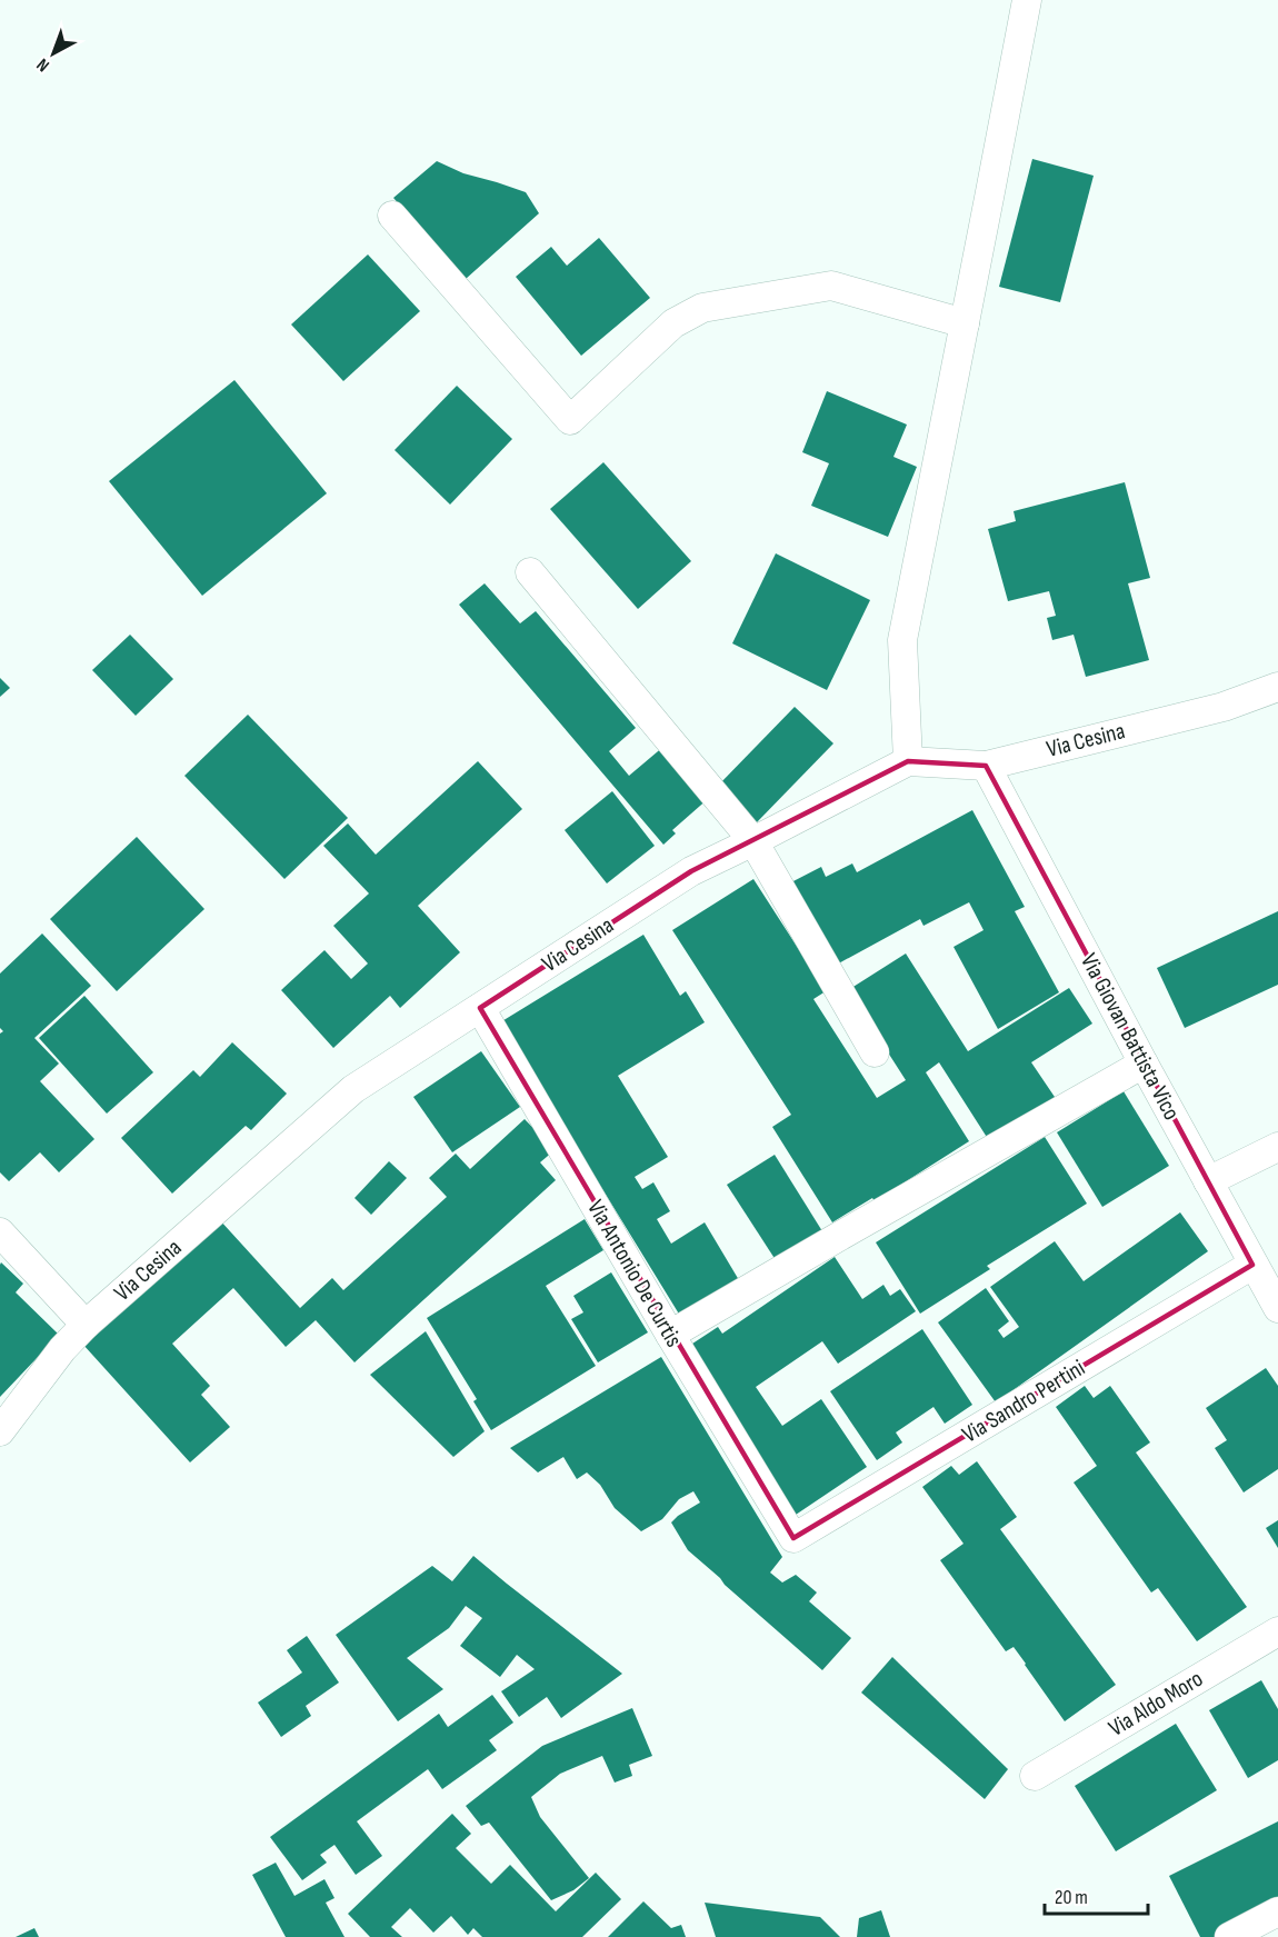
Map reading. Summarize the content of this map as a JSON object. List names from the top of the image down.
{
  "streets": {
    "street": [
      "Via Cesina",
      "Via Giovan Battista Vico",
      "Via Antonio De Curtis",
      "Via Sandro Pertini",
      "Via Aldo Moro"
    ]
  },
  "crossings": [
    ["Via Cesina", "Via Giovan Battista Vico"],
    ["Via Cesina", "Via Antonio De Curtis"],
    ["Via Giovan Battista Vico", "Via Sandro Pertini"],
    ["Via Antonio De Curtis", "Via Sandro Pertini"]
  ],
  "scale_bar": "20 m",
  "north": "bottom left"
}
